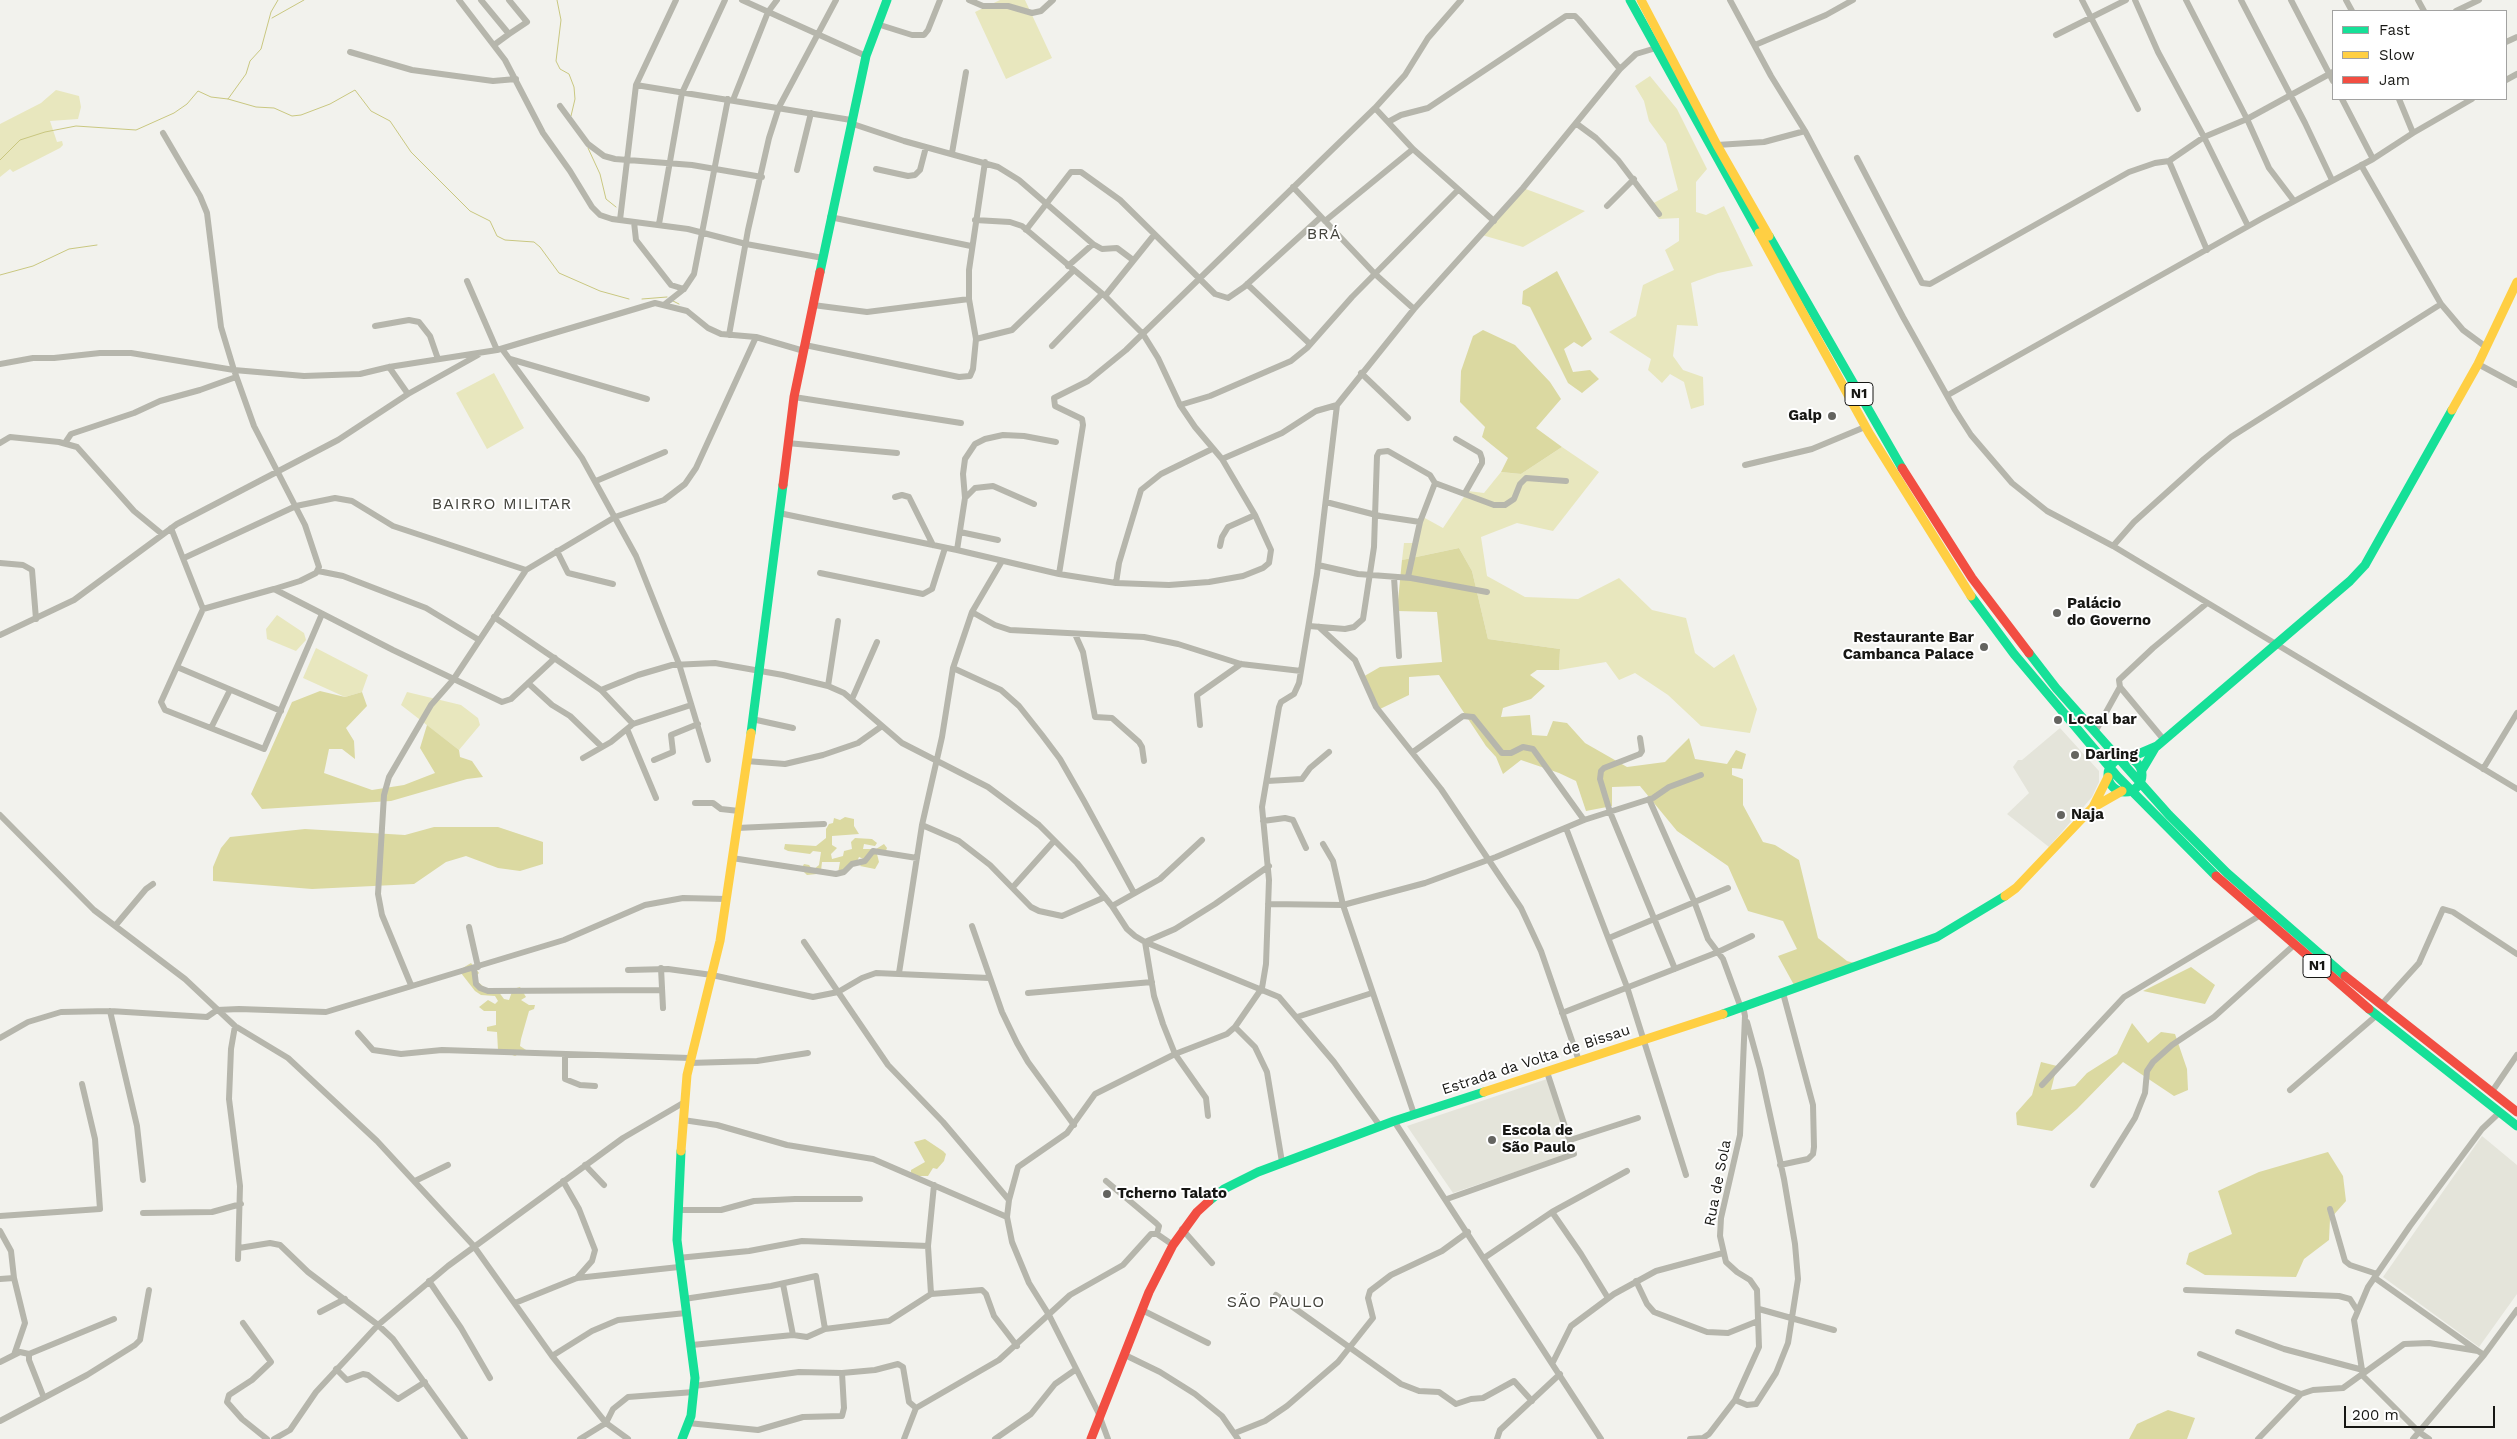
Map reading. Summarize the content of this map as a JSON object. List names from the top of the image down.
{
  "streets": {
    "main road": ["N1", "Estrada da Volta de Bissau"],
    "street": ["Rua de Sola"]
  },
  "crossings": [
    ["Estrada da Volta de Bissau", "Rua de Sola"]
  ],
  "districts": ["BRÁ", "BAIRRO MILITAR", "SÃO PAULO"],
  "places": [
    "Galp",
    "Palácio do Governo",
    "Restaurante Bar Cambanca Palace",
    "Local bar",
    "Darling",
    "Naja",
    "Escola de São Paulo",
    "Tcherno Talato"
  ],
  "legend": ["Fast", "Slow", "Jam"],
  "scale_bar": "200 m"
}
